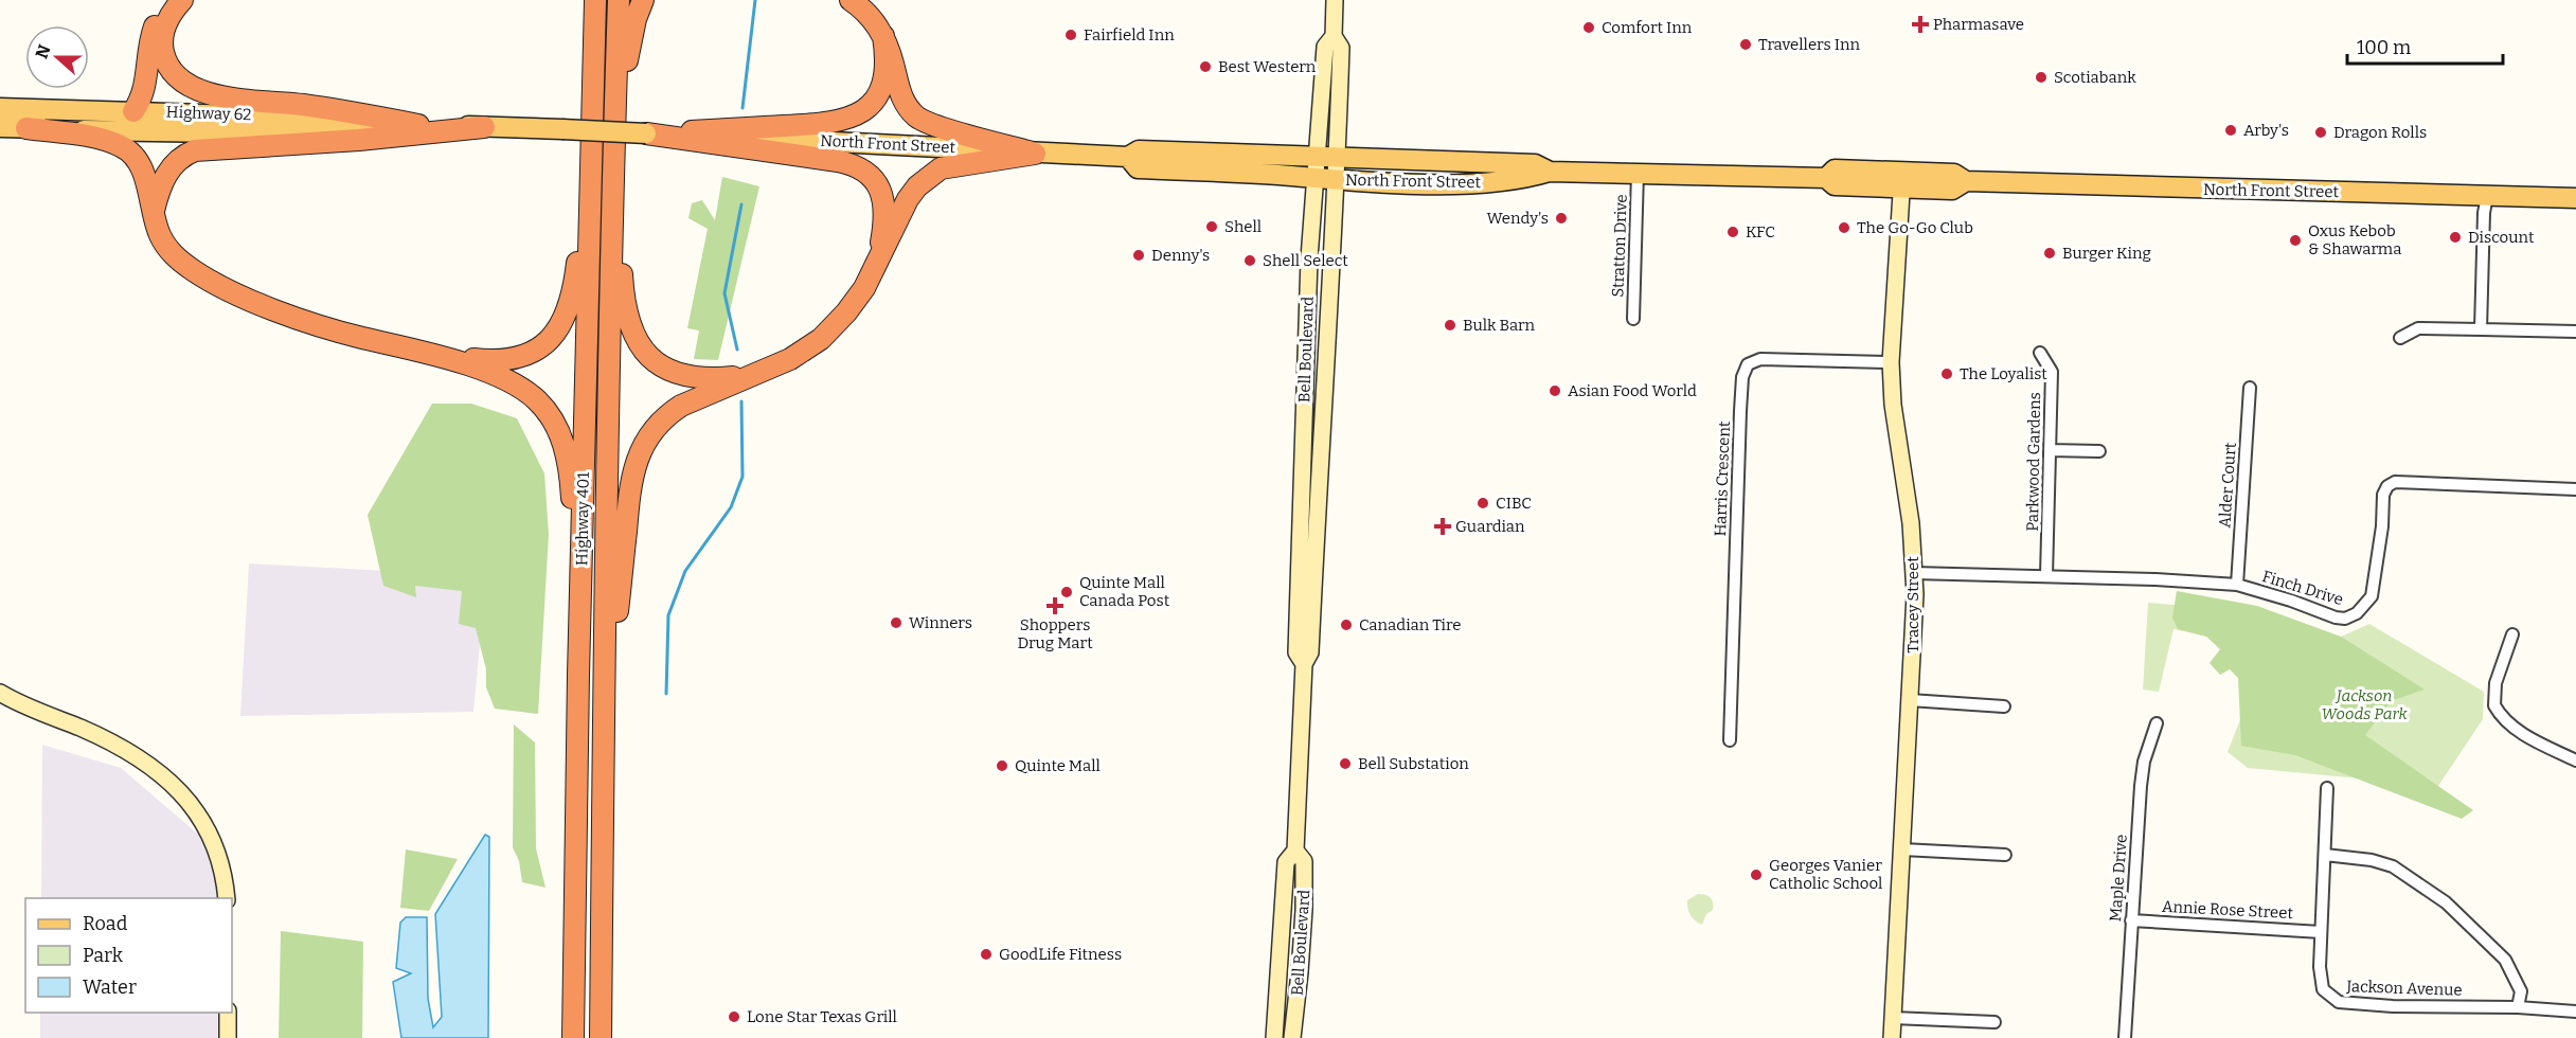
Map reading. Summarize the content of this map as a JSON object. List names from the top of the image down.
{
  "streets": {
    "highway": ["Highway 401"],
    "main road": [
      "Highway 62",
      "North Front Street",
      "Bell Boulevard",
      "Tracey Street"
    ],
    "street": [
      "Stratton Drive",
      "Parkwood Gardens",
      "Harris Crescent",
      "Alder Court",
      "Finch Drive",
      "Maple Drive",
      "Annie Rose Street",
      "Jackson Avenue"
    ]
  },
  "crossings": [
    ["Highway 62", "North Front Street"],
    ["North Front Street", "Stratton Drive"],
    ["North Front Street", "Bell Boulevard"],
    ["North Front Street", "Tracey Street"],
    ["Parkwood Gardens", "Finch Drive"],
    ["Harris Crescent", "Tracey Street"],
    ["Alder Court", "Finch Drive"],
    ["Finch Drive", "Tracey Street"],
    ["Maple Drive", "Annie Rose Street"],
    ["Annie Rose Street", "Jackson Avenue"]
  ],
  "parks": ["Jackson Woods Park"],
  "places": {
    "health": ["Pharmasave", "Guardian", "Shoppers Drug Mart"],
    "other": [
      "Comfort Inn",
      "Fairfield Inn",
      "Travellers Inn",
      "Best Western",
      "Scotiabank",
      "Arby's",
      "Dragon Rolls",
      "Wendy's",
      "Shell",
      "The Go-Go Club",
      "KFC",
      "Discount",
      "Oxus Kebob & Shawarma",
      "Burger King",
      "Denny's",
      "Shell Select",
      "Bulk Barn",
      "The Loyalist",
      "Asian Food World",
      "CIBC",
      "Quinte Mall Canada Post",
      "Winners",
      "Canadian Tire",
      "Bell Substation",
      "Quinte Mall",
      "Georges Vanier Catholic School",
      "GoodLife Fitness",
      "Lone Star Texas Grill"
    ]
  },
  "legend": ["Road", "Park", "Water"],
  "scale_bar": "100 m",
  "north": "left"
}
